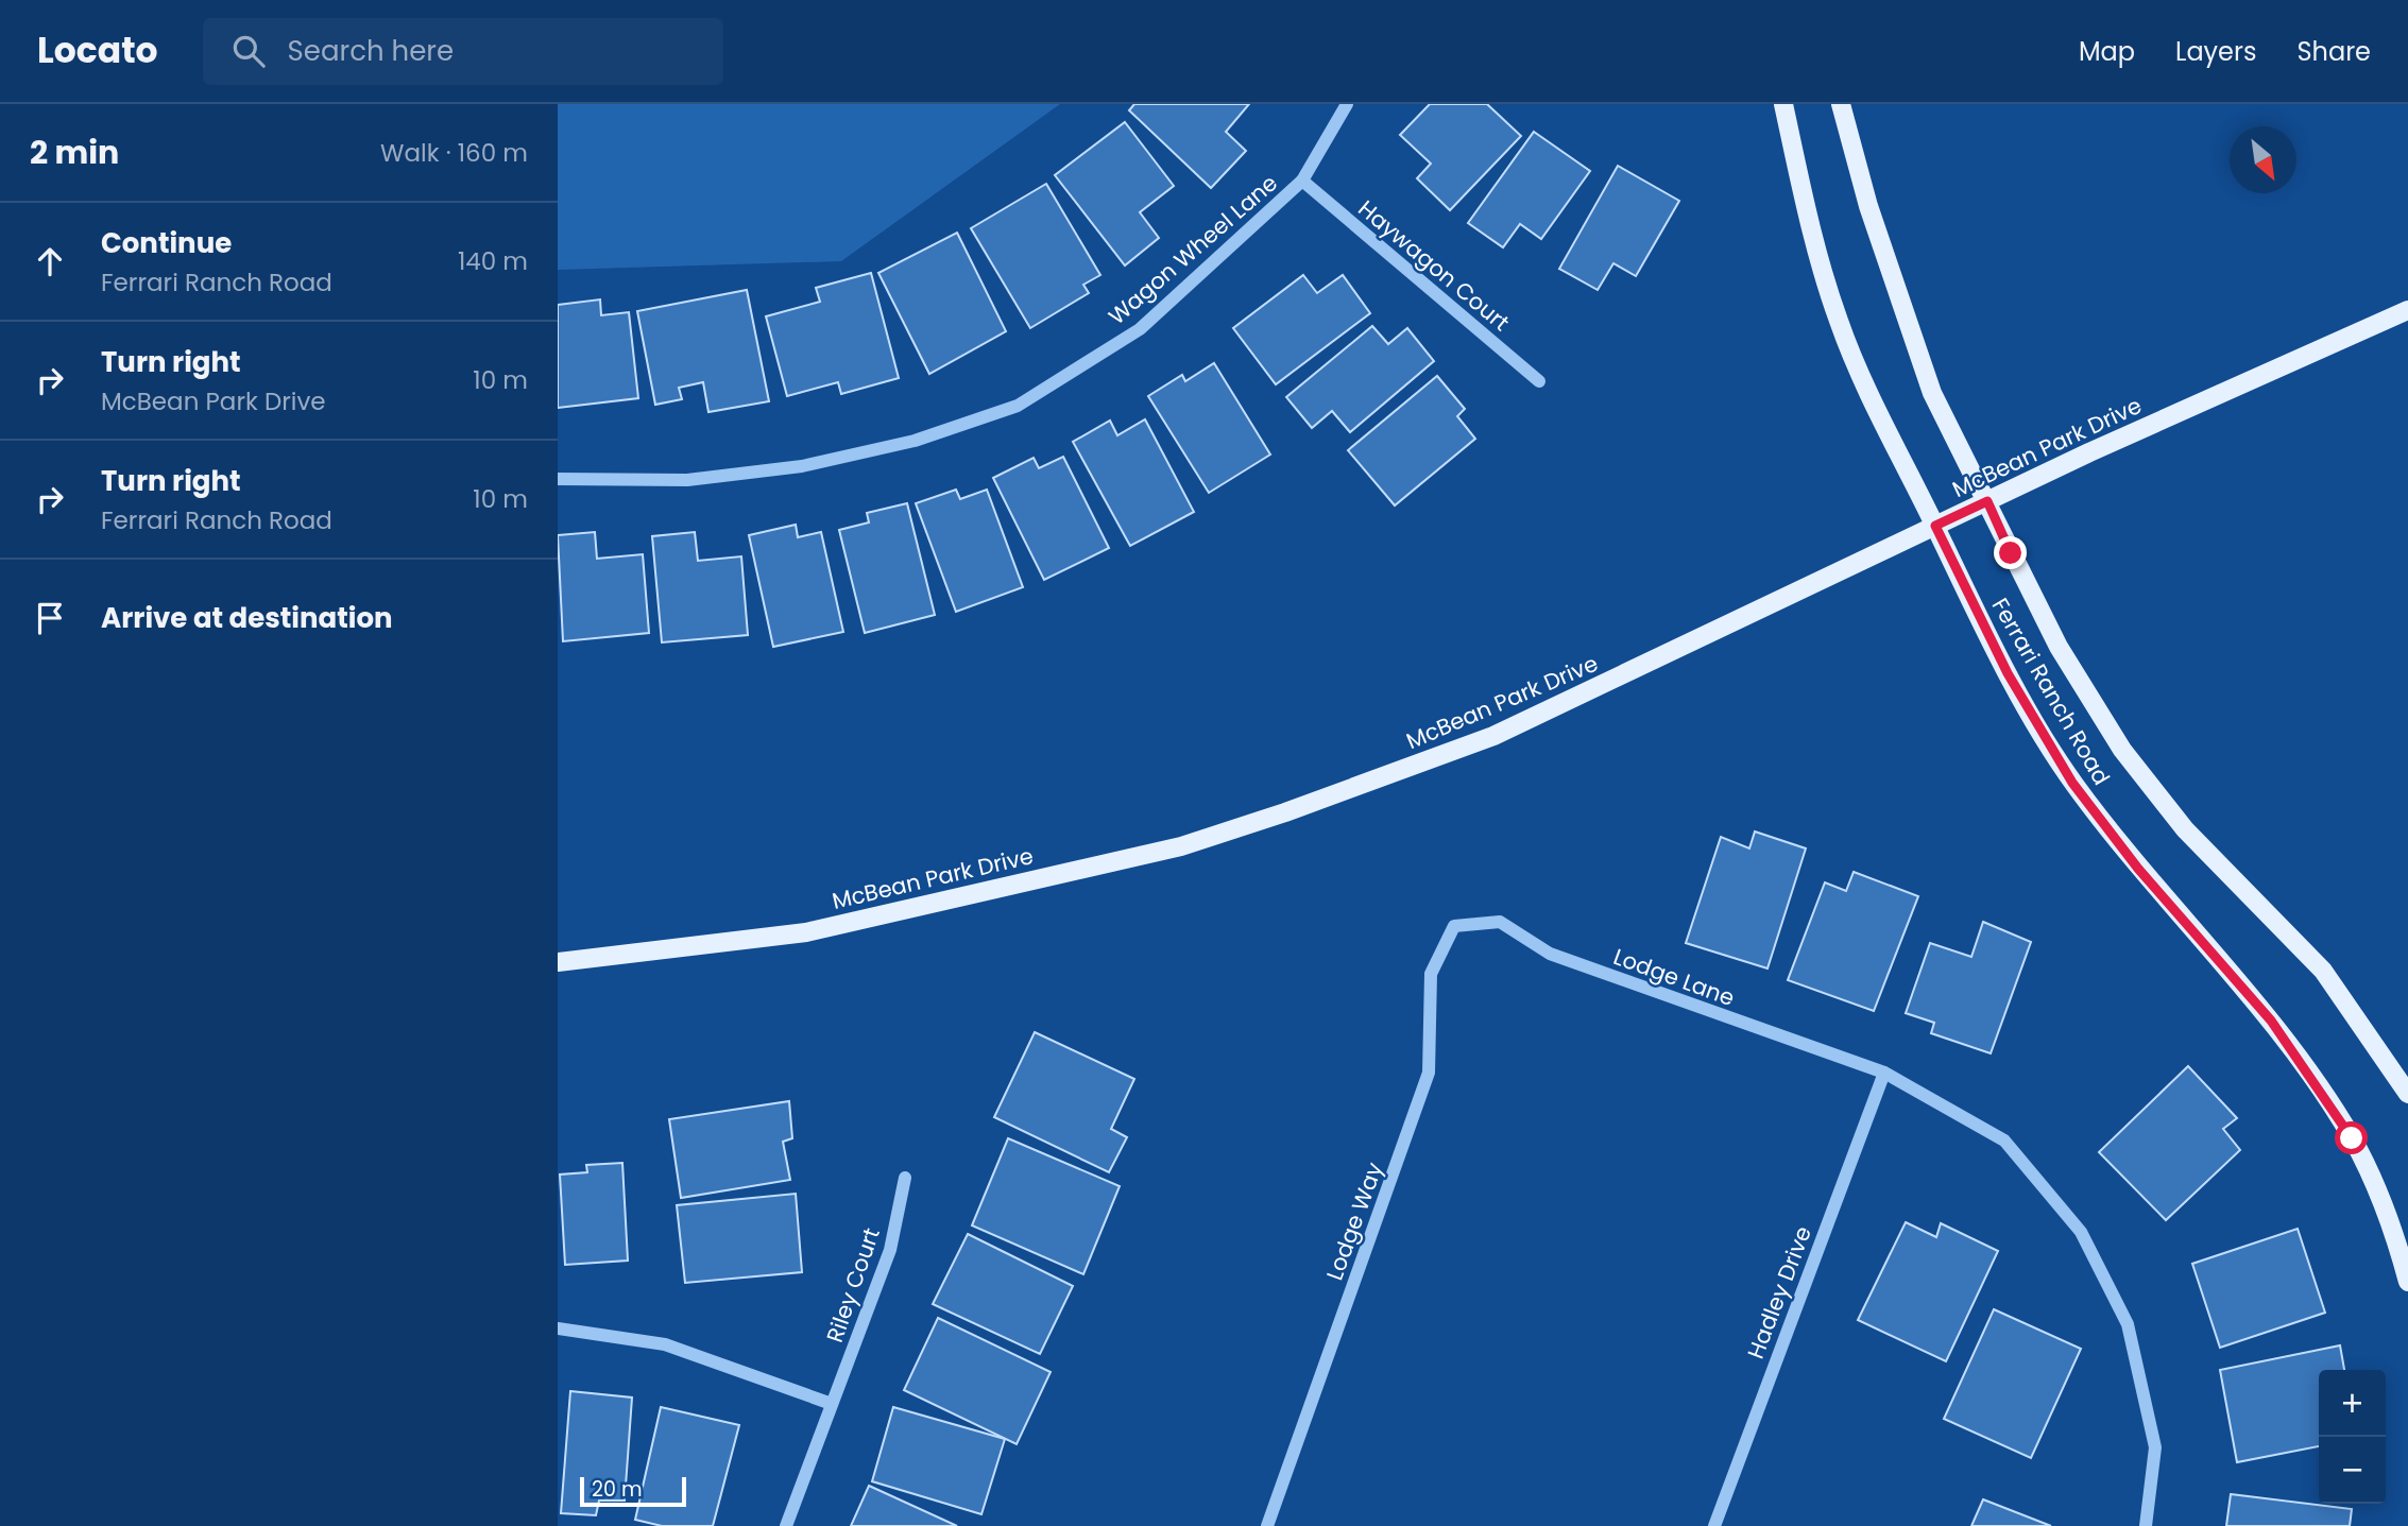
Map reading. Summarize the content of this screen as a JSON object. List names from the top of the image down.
{
  "streets": {
    "main road": ["McBean Park Drive", "Ferrari Ranch Road"],
    "street": [
      "Wagon Wheel Lane",
      "Haywagon Court",
      "Lodge Lane",
      "Lodge Way",
      "Riley Court",
      "Hadley Drive"
    ]
  },
  "crossings": [
    ["Wagon Wheel Lane", "Haywagon Court"],
    ["McBean Park Drive", "Ferrari Ranch Road"],
    ["Lodge Lane", "Lodge Way"],
    ["Lodge Lane", "Hadley Drive"]
  ],
  "scale_bar": "20 m",
  "north": "bottom right",
  "page": {
    "header": "Locato",
    "search": "Search here",
    "nav": ["Map", "Layers", "Share"],
    "heading": ["2 min", "Walk · 160 m"],
    "list": [
      ["Continue", "Ferrari Ranch Road", "140 m"],
      ["Turn right", "McBean Park Drive", "10 m"],
      ["Turn right", "Ferrari Ranch Road", "10 m"],
      "Arrive at destination"
    ],
    "map_buttons": ["+", "−"],
    "scale": "20 m"
  }
}
